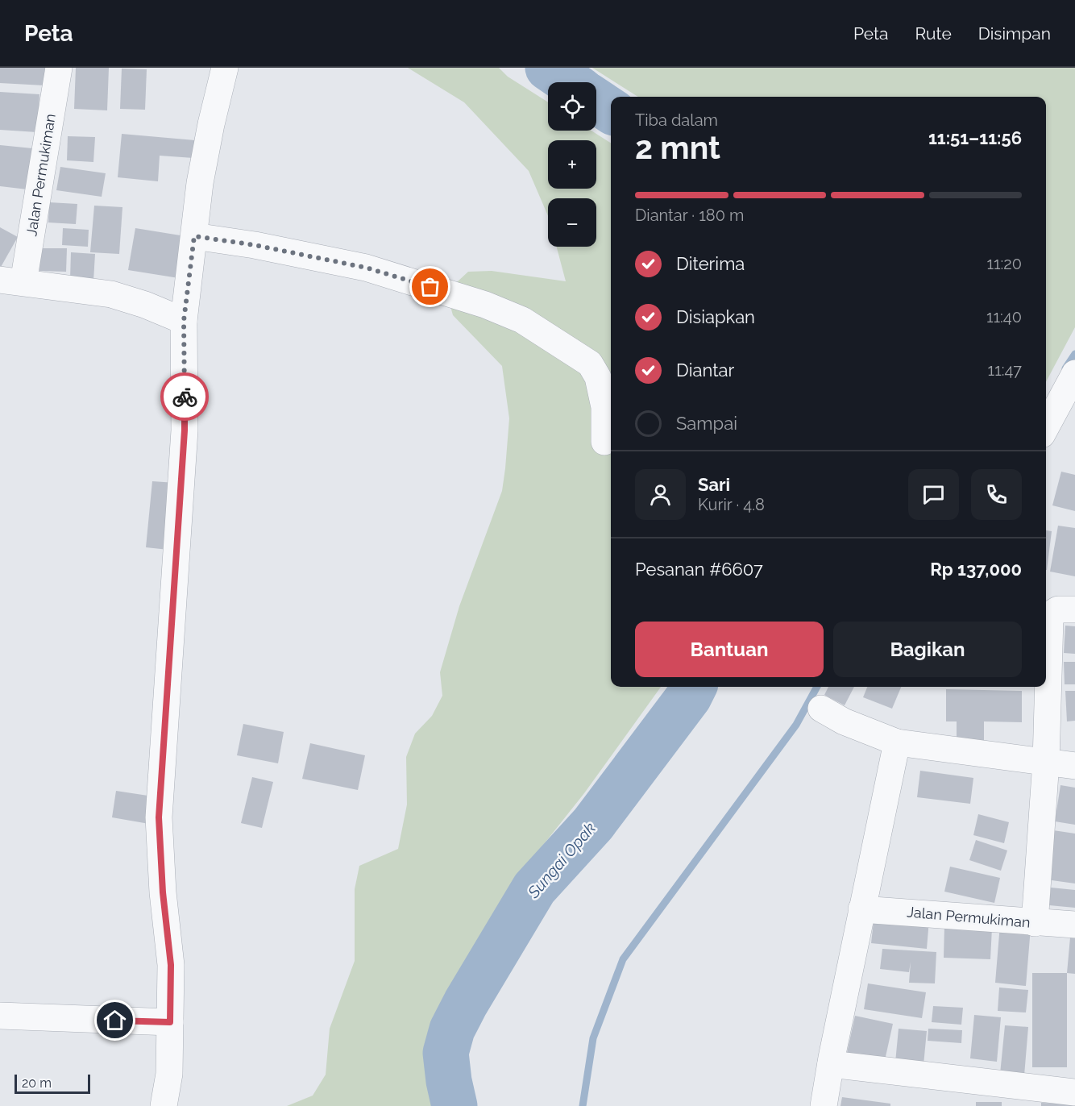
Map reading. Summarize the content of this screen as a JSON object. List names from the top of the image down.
{
  "streets": {
    "street": ["Jalan Permukiman"]
  },
  "water": ["Sungai Opak"],
  "scale_bar": "20 m",
  "page": {
    "header": "Peta",
    "nav": ["Peta", "Rute", "Disimpan"],
    "map_buttons": ["+", "−"],
    "heading": ["2 mnt", "Tiba dalam", "11:51–11:56"],
    "panel": [
      "Sari",
      "Kurir · 4.8",
      "Pesanan #6607",
      "Rp 137,000"
    ],
    "bar": "Diantar · 180 m",
    "list": [
      ["Diterima", "11:20"],
      ["Disiapkan", "11:40"],
      ["Diantar", "11:47"],
      "Sampai"
    ],
    "buttons": ["Bantuan", "Bagikan"],
    "scale": "20 m"
  }
}
